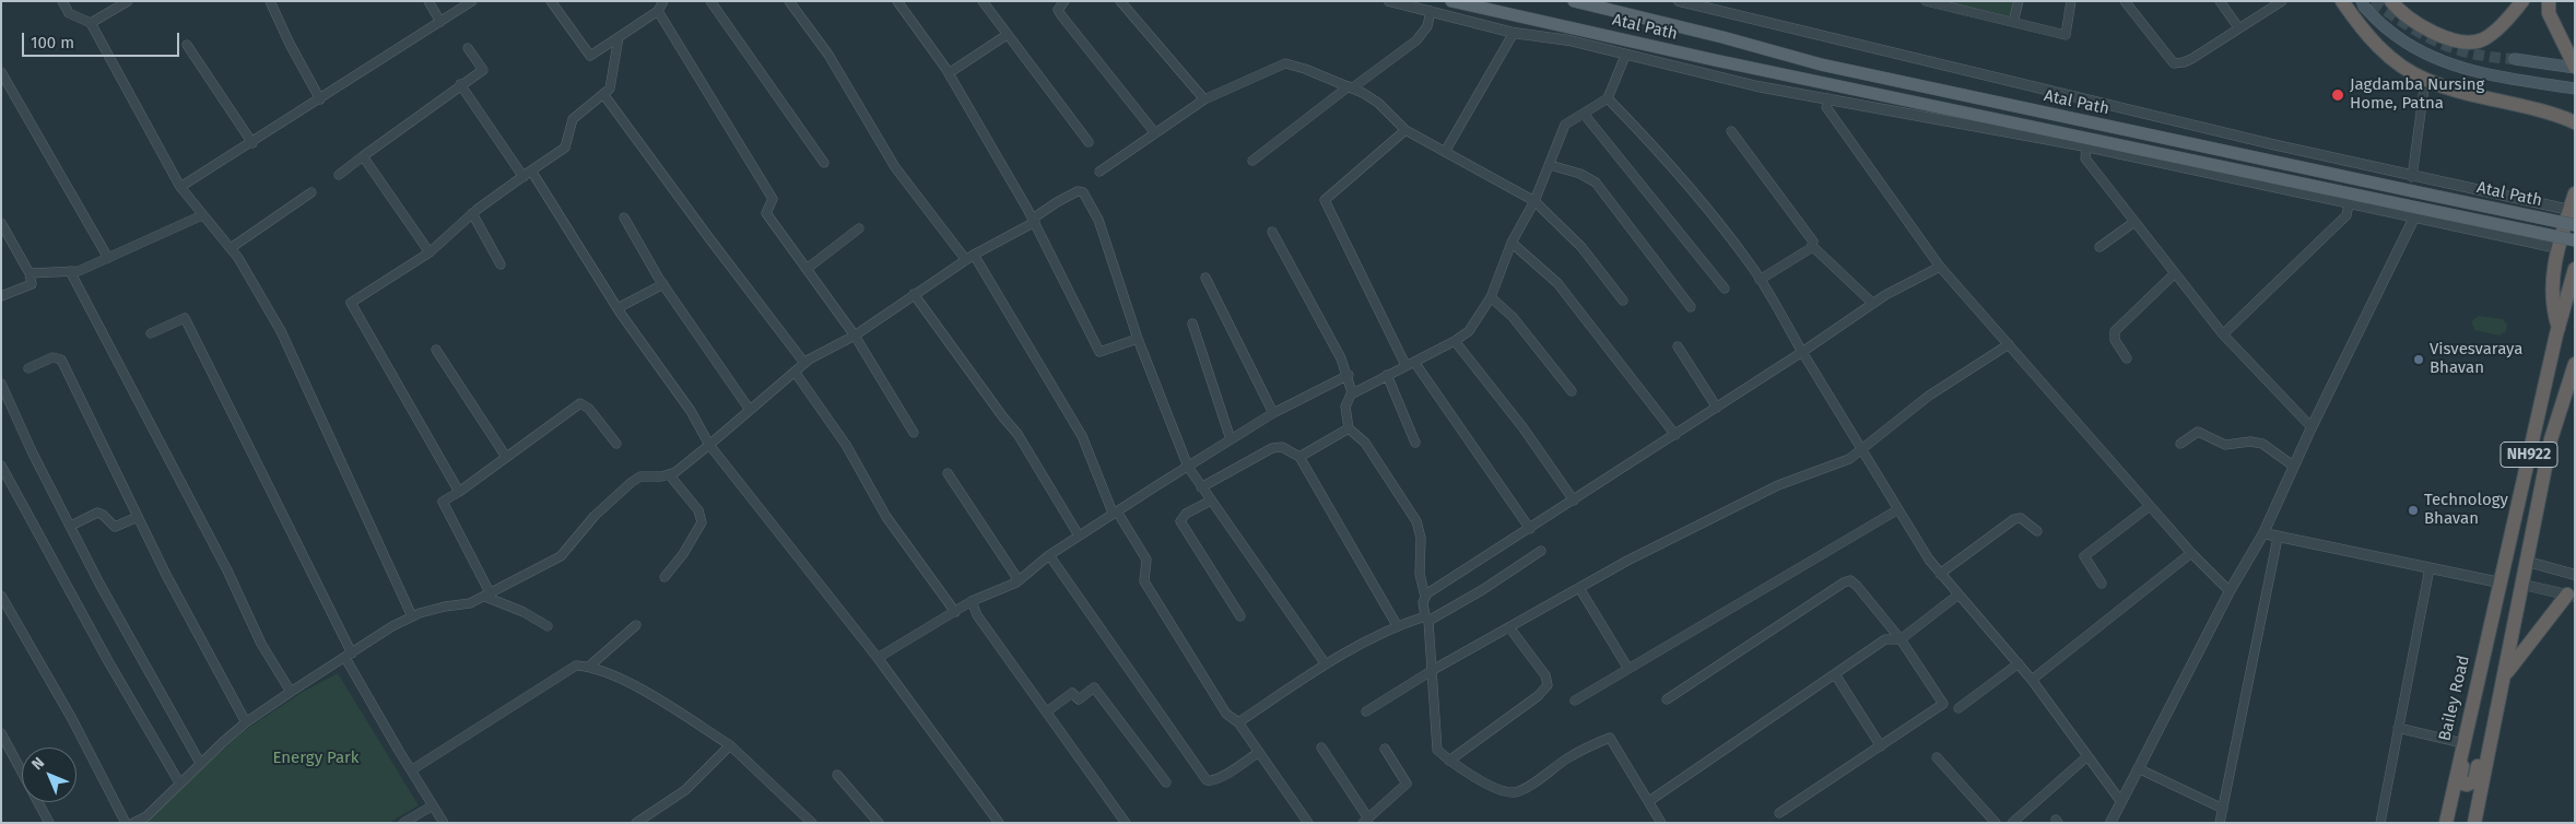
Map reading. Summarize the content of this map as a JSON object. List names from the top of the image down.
{
  "streets": {
    "highway": ["NH922", "Bailey Road"],
    "main road": ["Atal Path"]
  },
  "crossings": [
    ["NH922", "Bailey Road"]
  ],
  "parks": ["Energy Park"],
  "places": ["Jagdamba Nursing Home, Patna", "Visvesvaraya Bhavan", "Technology Bhavan"],
  "scale_bar": "100 m",
  "north": "top left"
}
